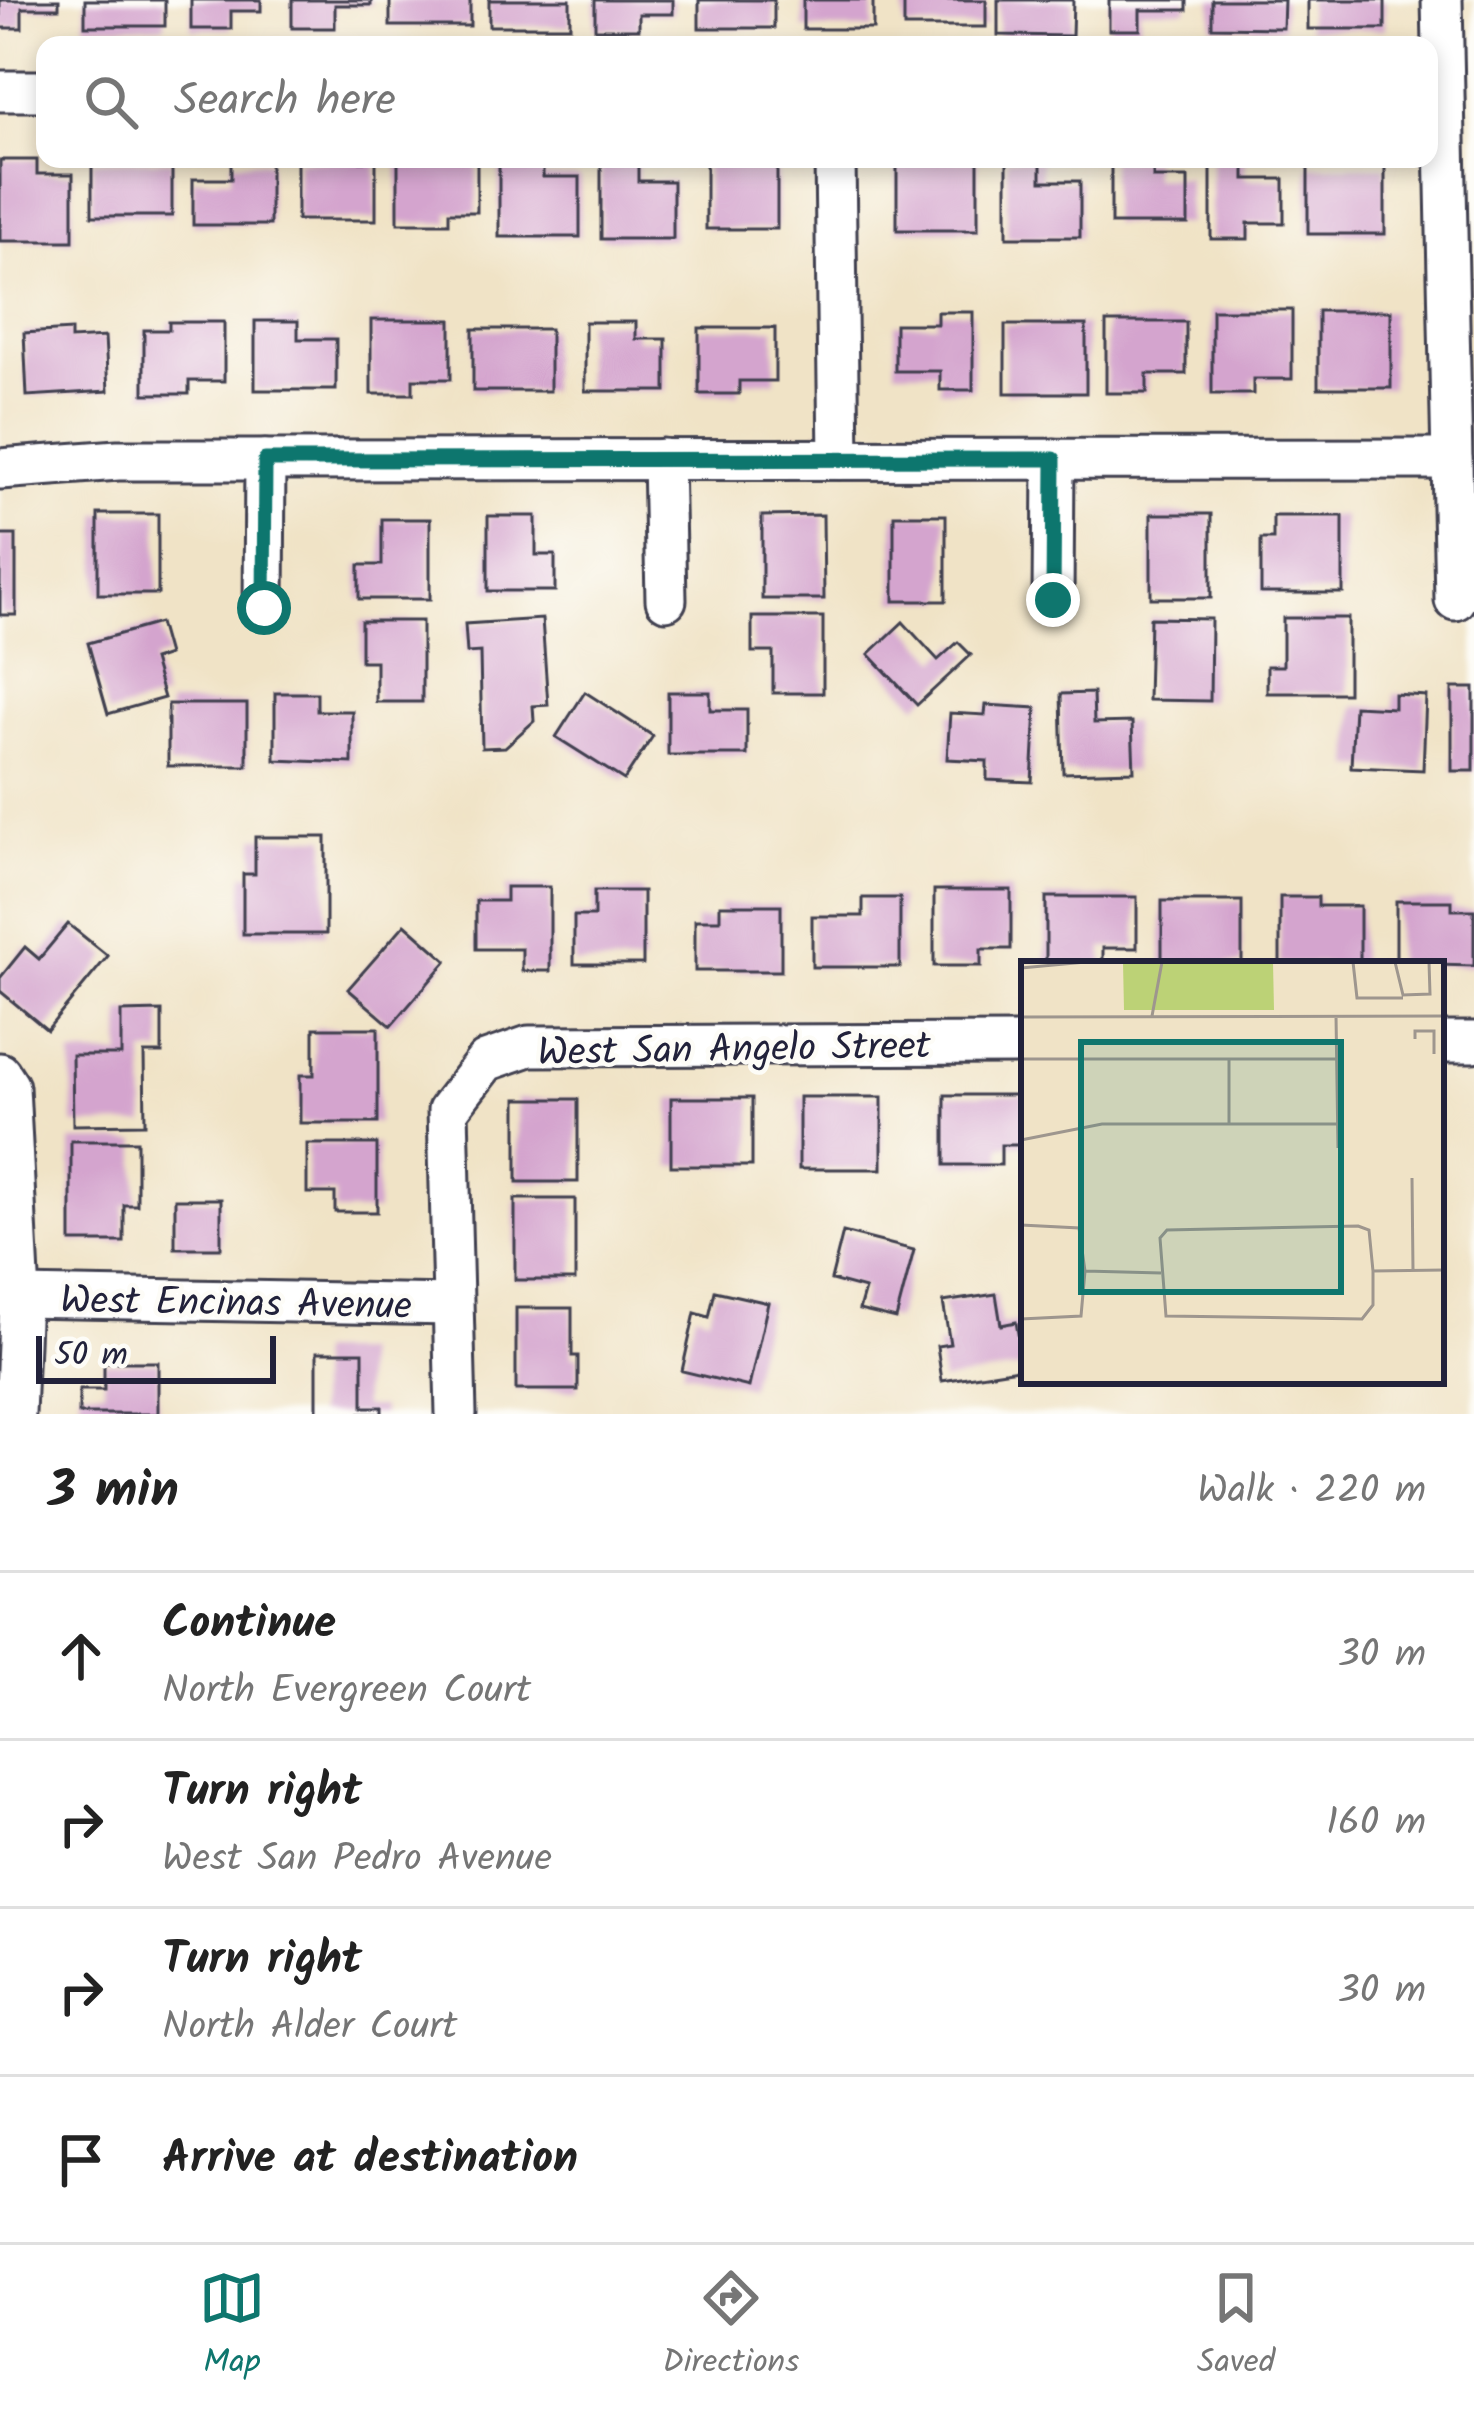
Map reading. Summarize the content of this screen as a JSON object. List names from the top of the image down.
{
  "streets": {
    "street": ["West San Angelo Street", "West Encinas Avenue"]
  },
  "crossings": [
    ["West San Angelo Street", "West Encinas Avenue"]
  ],
  "scale_bar": "50 m",
  "page": {
    "search": "Search here",
    "scale": "50 m",
    "heading": ["3 min", "Walk · 220 m"],
    "list": [
      ["Continue", "North Evergreen Court", "30 m"],
      ["Turn right", "West San Pedro Avenue", "160 m"],
      ["Turn right", "North Alder Court", "30 m"],
      "Arrive at destination"
    ],
    "nav": ["Map", "Directions", "Saved"]
  }
}
